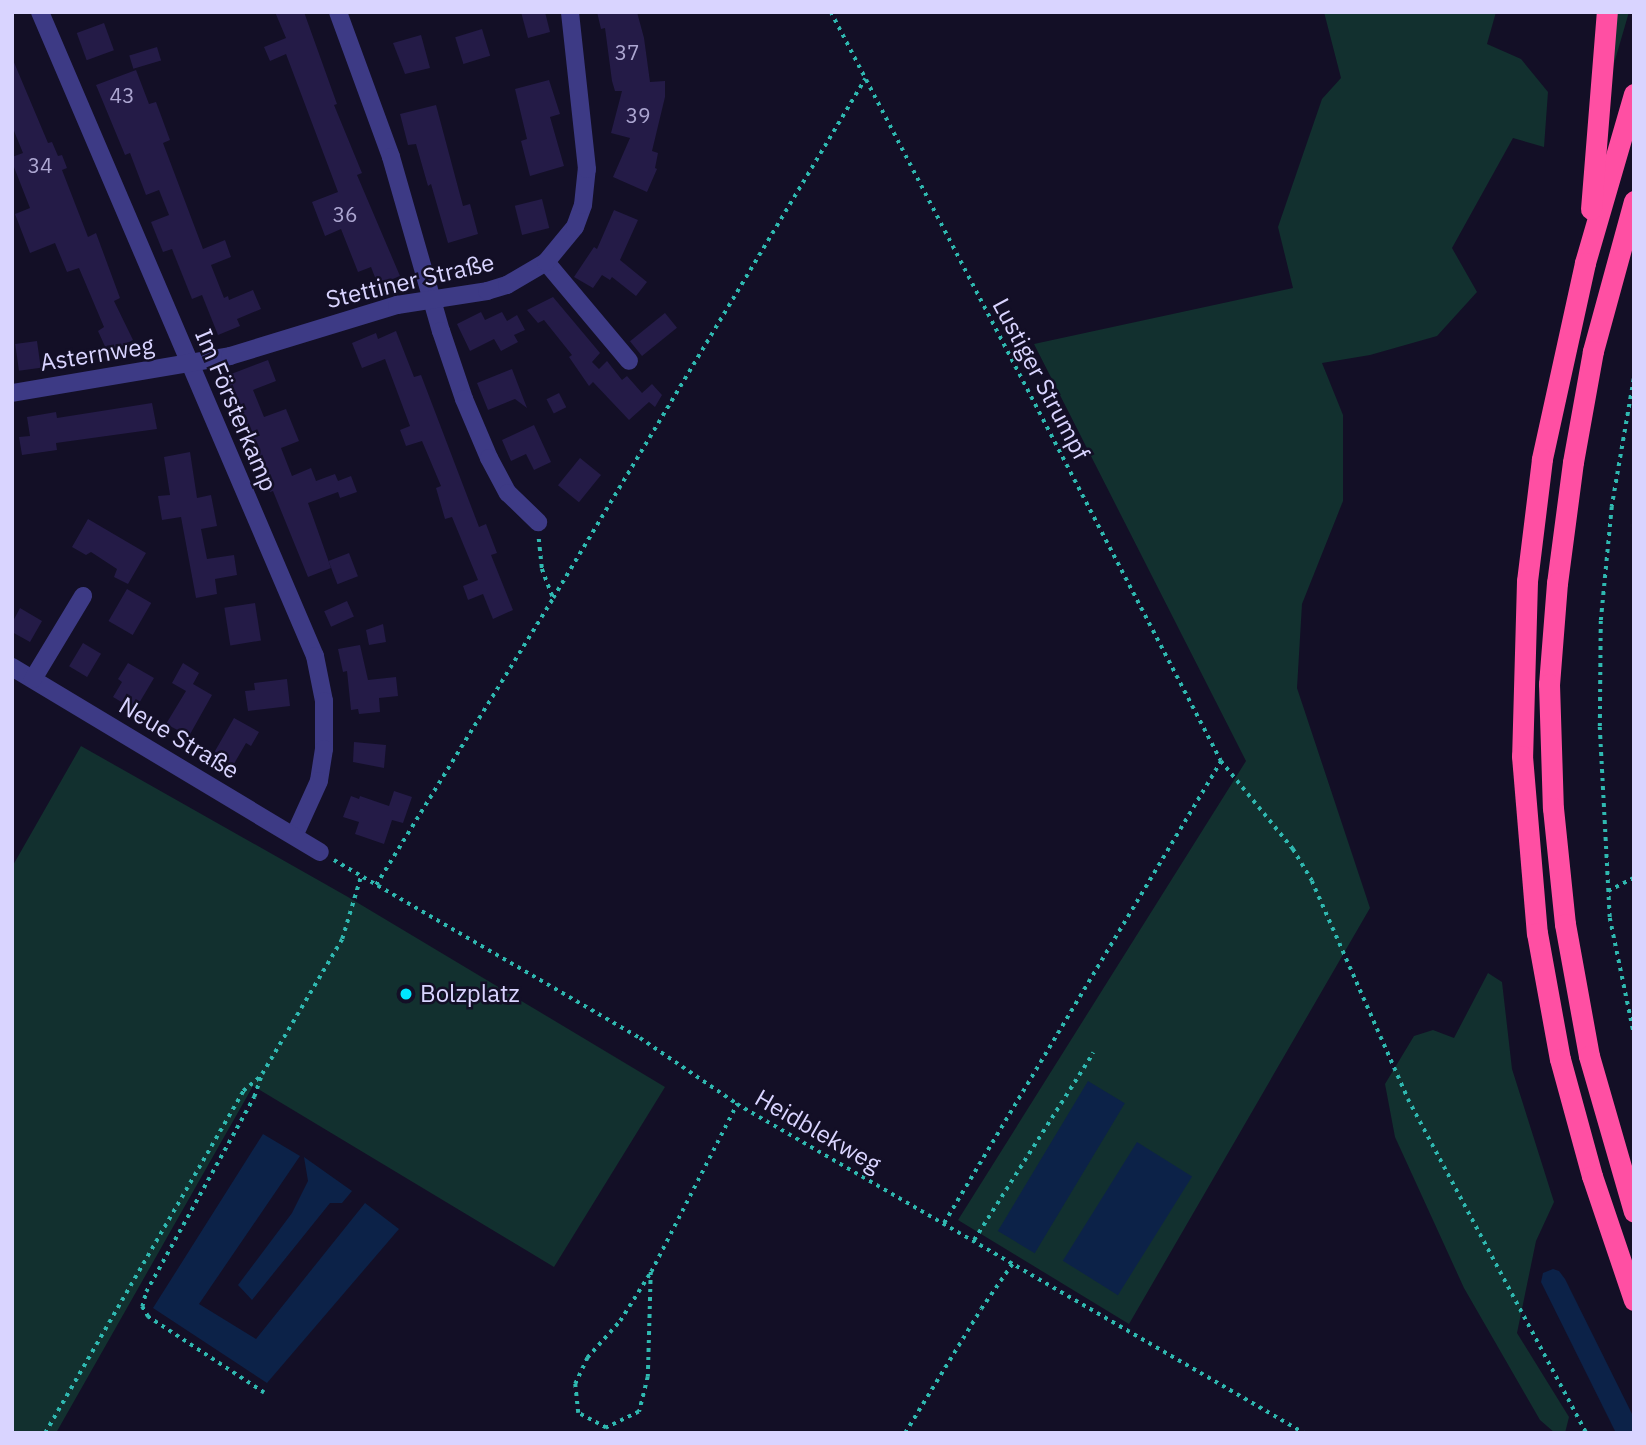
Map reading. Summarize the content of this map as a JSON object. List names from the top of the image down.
{
  "streets": {
    "street": [
      "Stettiner Straße",
      "Asternweg",
      "Im Försterkamp",
      "Neue Straße"
    ],
    "path": ["Lustiger Strumpf", "Heidblekweg"]
  },
  "crossings": [
    ["Stettiner Straße", "Asternweg"],
    ["Stettiner Straße", "Im Försterkamp"],
    ["Asternweg", "Im Försterkamp"],
    ["Im Försterkamp", "Neue Straße"],
    ["Neue Straße", "Heidblekweg"]
  ],
  "places": ["Bolzplatz"],
  "house_numbers": [
    "37",
    "43",
    "39",
    "34",
    "36"
  ]
}
